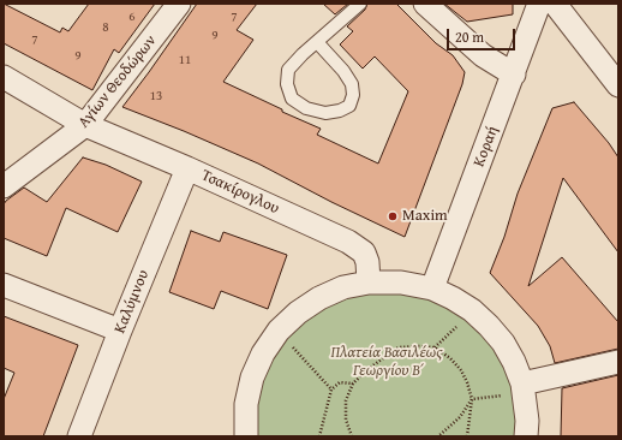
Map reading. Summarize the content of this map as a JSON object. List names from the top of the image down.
{
  "streets": {
    "street": [
      "Αγίων Θεοδώρων",
      "Κοραή",
      "Τσακίρογλου",
      "Καλύμνου"
    ]
  },
  "crossings": [
    ["Αγίων Θεοδώρων", "Τσακίρογλου"],
    ["Τσακίρογλου", "Καλύμνου"]
  ],
  "parks": ["Πλατεία Βασιλέως Γεωργίου Β΄"],
  "places": ["Maxim"],
  "house_numbers": [
    "6",
    "7",
    "8",
    "9",
    "7",
    "9",
    "11",
    "13"
  ],
  "scale_bar": "20 m"
}
